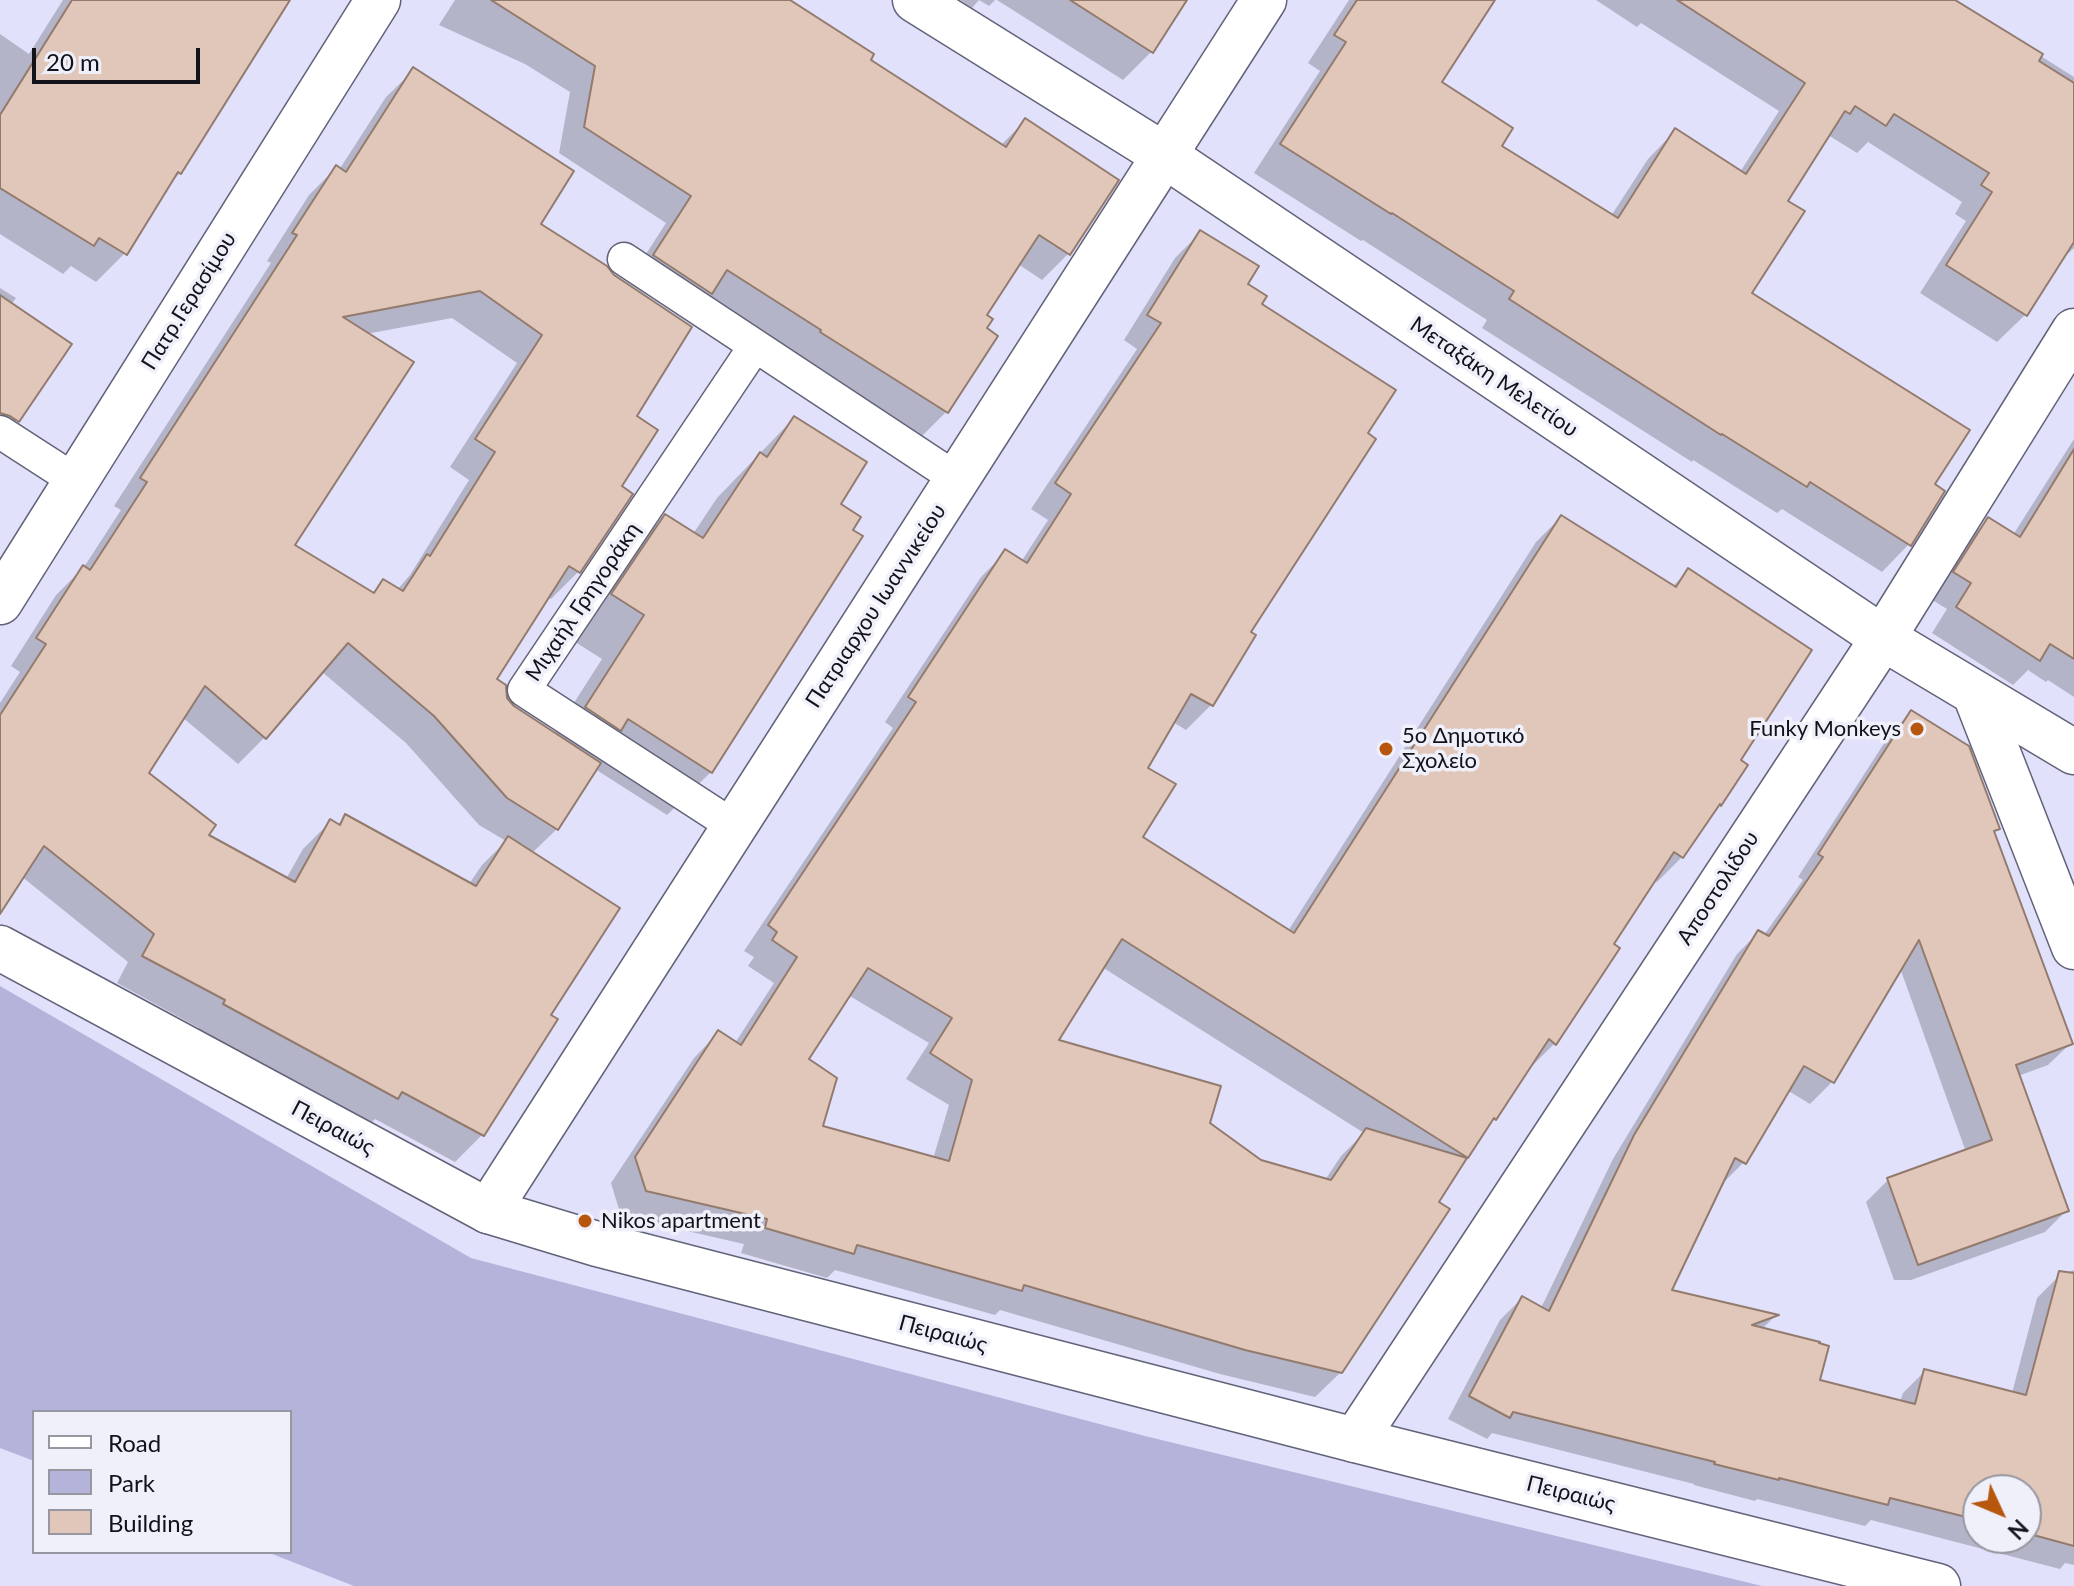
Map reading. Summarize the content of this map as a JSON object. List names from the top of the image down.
{
  "streets": {
    "street": [
      "Πατρ.Γερασίμου",
      "Μεταξάκη Μελετίου",
      "Πατριαρχου Ιωαννικείου",
      "Αποστολίδου",
      "Πειραιώς"
    ],
    "lane": ["Μιχαήλ Γρηγοράκη"]
  },
  "crossings": [
    ["Μεταξάκη Μελετίου", "Πατριαρχου Ιωαννικείου"],
    ["Μεταξάκη Μελετίου", "Αποστολίδου"],
    ["Μιχαήλ Γρηγοράκη", "Πατριαρχου Ιωαννικείου"],
    ["Πατριαρχου Ιωαννικείου", "Πειραιώς"],
    ["Αποστολίδου", "Πειραιώς"]
  ],
  "places": ["Funky Monkeys", "5ο Δημοτικό Σχολείο", "Nikos apartment"],
  "legend": ["Road", "Park", "Building"],
  "scale_bar": "20 m",
  "north": "bottom right"
}
